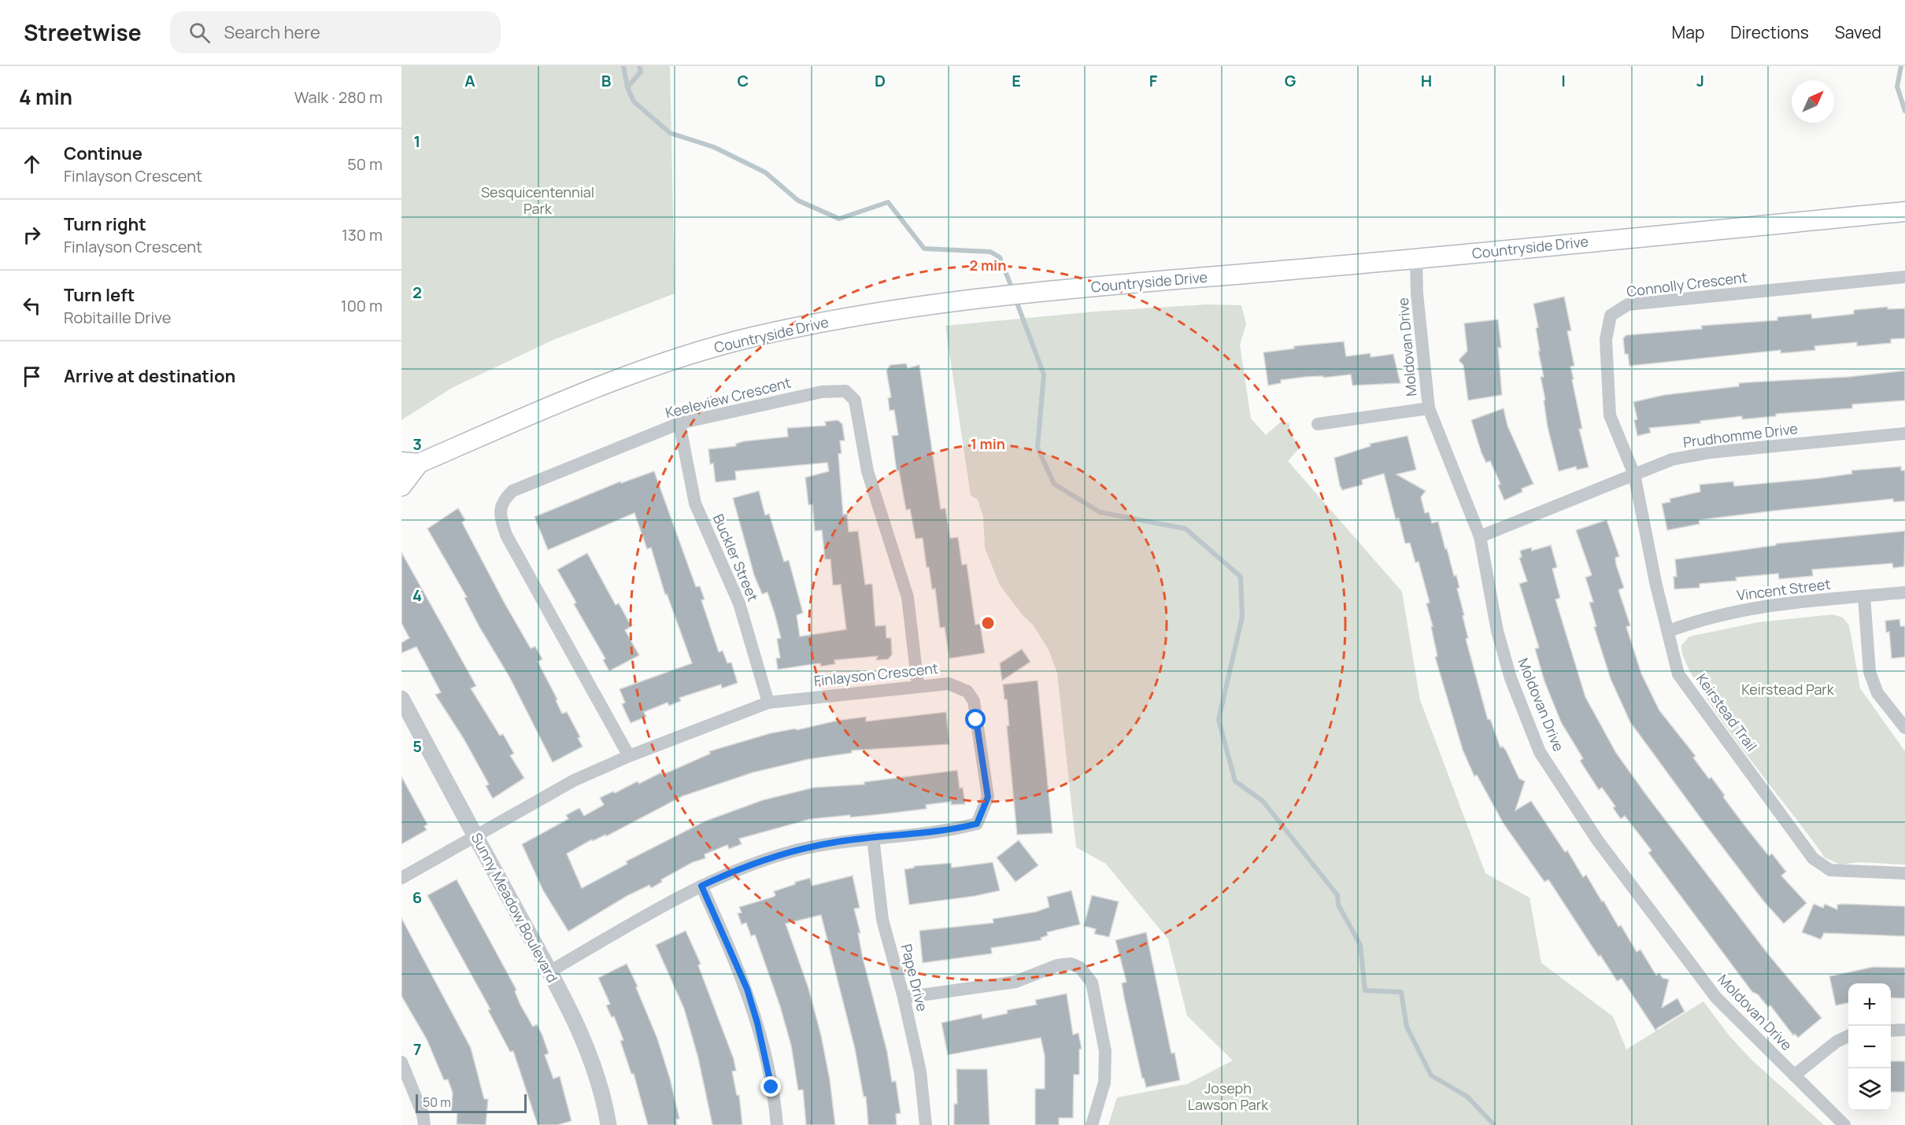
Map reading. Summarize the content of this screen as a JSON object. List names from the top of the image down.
{
  "streets": {
    "main road": ["Countryside Drive"],
    "street": [
      "Connolly Crescent",
      "Moldovan Drive",
      "Keeleview Crescent",
      "Prudhomme Drive",
      "Buckler Street",
      "Vincent Street",
      "Finlayson Crescent",
      "Keirstead Trail",
      "Sunny Meadow Boulevard",
      "Pape Drive"
    ]
  },
  "crossings": [
    ["Countryside Drive", "Moldovan Drive"],
    ["Connolly Crescent", "Prudhomme Drive"],
    ["Connolly Crescent", "Keirstead Trail"],
    ["Moldovan Drive", "Prudhomme Drive"],
    ["Keeleview Crescent", "Buckler Street"],
    ["Keeleview Crescent", "Finlayson Crescent"],
    ["Prudhomme Drive", "Keirstead Trail"],
    ["Buckler Street", "Finlayson Crescent"],
    ["Vincent Street", "Keirstead Trail"],
    ["Finlayson Crescent", "Sunny Meadow Boulevard"],
    ["Finlayson Crescent", "Pape Drive"]
  ],
  "parks": ["Sesquicentennial Park", "Keirstead Park", "Joseph Lawson Park"],
  "scale_bar": "50 m",
  "north": "top right",
  "page": {
    "header": "Streetwise",
    "search": "Search here",
    "nav": ["Map", "Directions", "Saved"],
    "heading": ["4 min", "Walk · 280 m"],
    "list": [
      ["Continue", "Finlayson Crescent", "50 m"],
      ["Turn right", "Finlayson Crescent", "130 m"],
      ["Turn left", "Robitaille Drive", "100 m"],
      "Arrive at destination"
    ],
    "map_buttons": ["+", "−"],
    "scale": "50 m"
  },
  "grid": {
    "columns": [
      "A",
      "B",
      "C",
      "D",
      "E",
      "F",
      "G",
      "H",
      "I",
      "J"
    ],
    "rows": [
      "1",
      "2",
      "3",
      "4",
      "5",
      "6",
      "7"
    ]
  },
  "rings": ["2 min", "1 min"]
}
